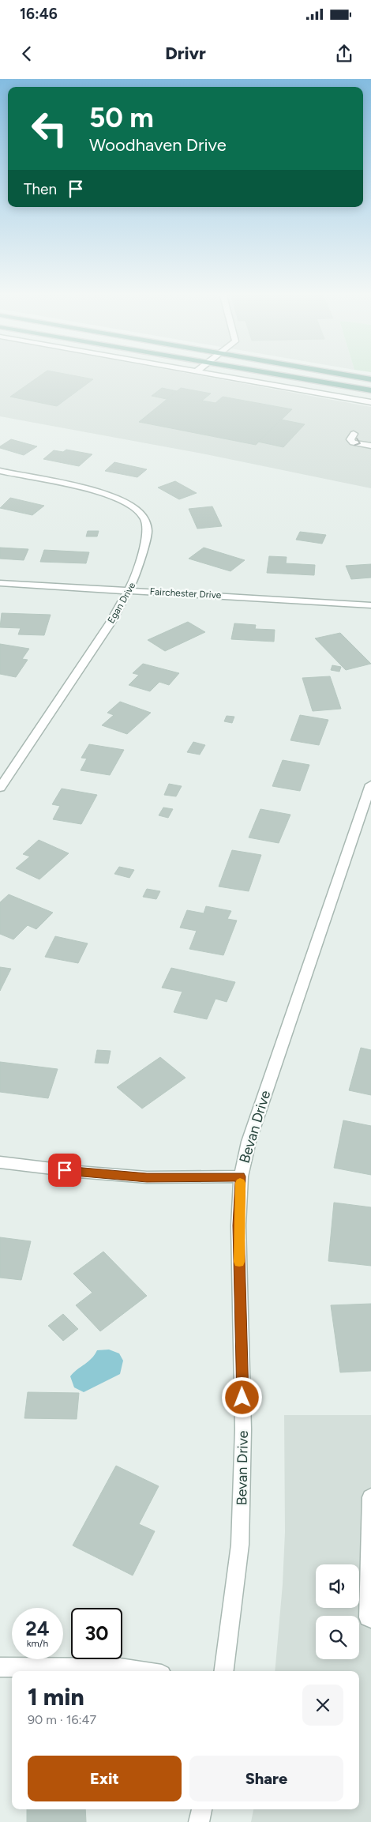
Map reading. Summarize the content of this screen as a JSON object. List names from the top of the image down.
{
  "streets": {
    "street": ["Fairchester Drive", "Egan Drive", "Bevan Drive"]
  },
  "crossings": [
    ["Fairchester Drive", "Egan Drive"]
  ],
  "page": {
    "status": "16:46",
    "header": "Drivr",
    "turn": ["50 m", "Woodhaven Drive"],
    "then": "Then",
    "speed": "24 km/h",
    "limit": "30",
    "heading": ["1 min", "90 m · 16:47"],
    "buttons": ["Exit", "Share"]
  }
}
